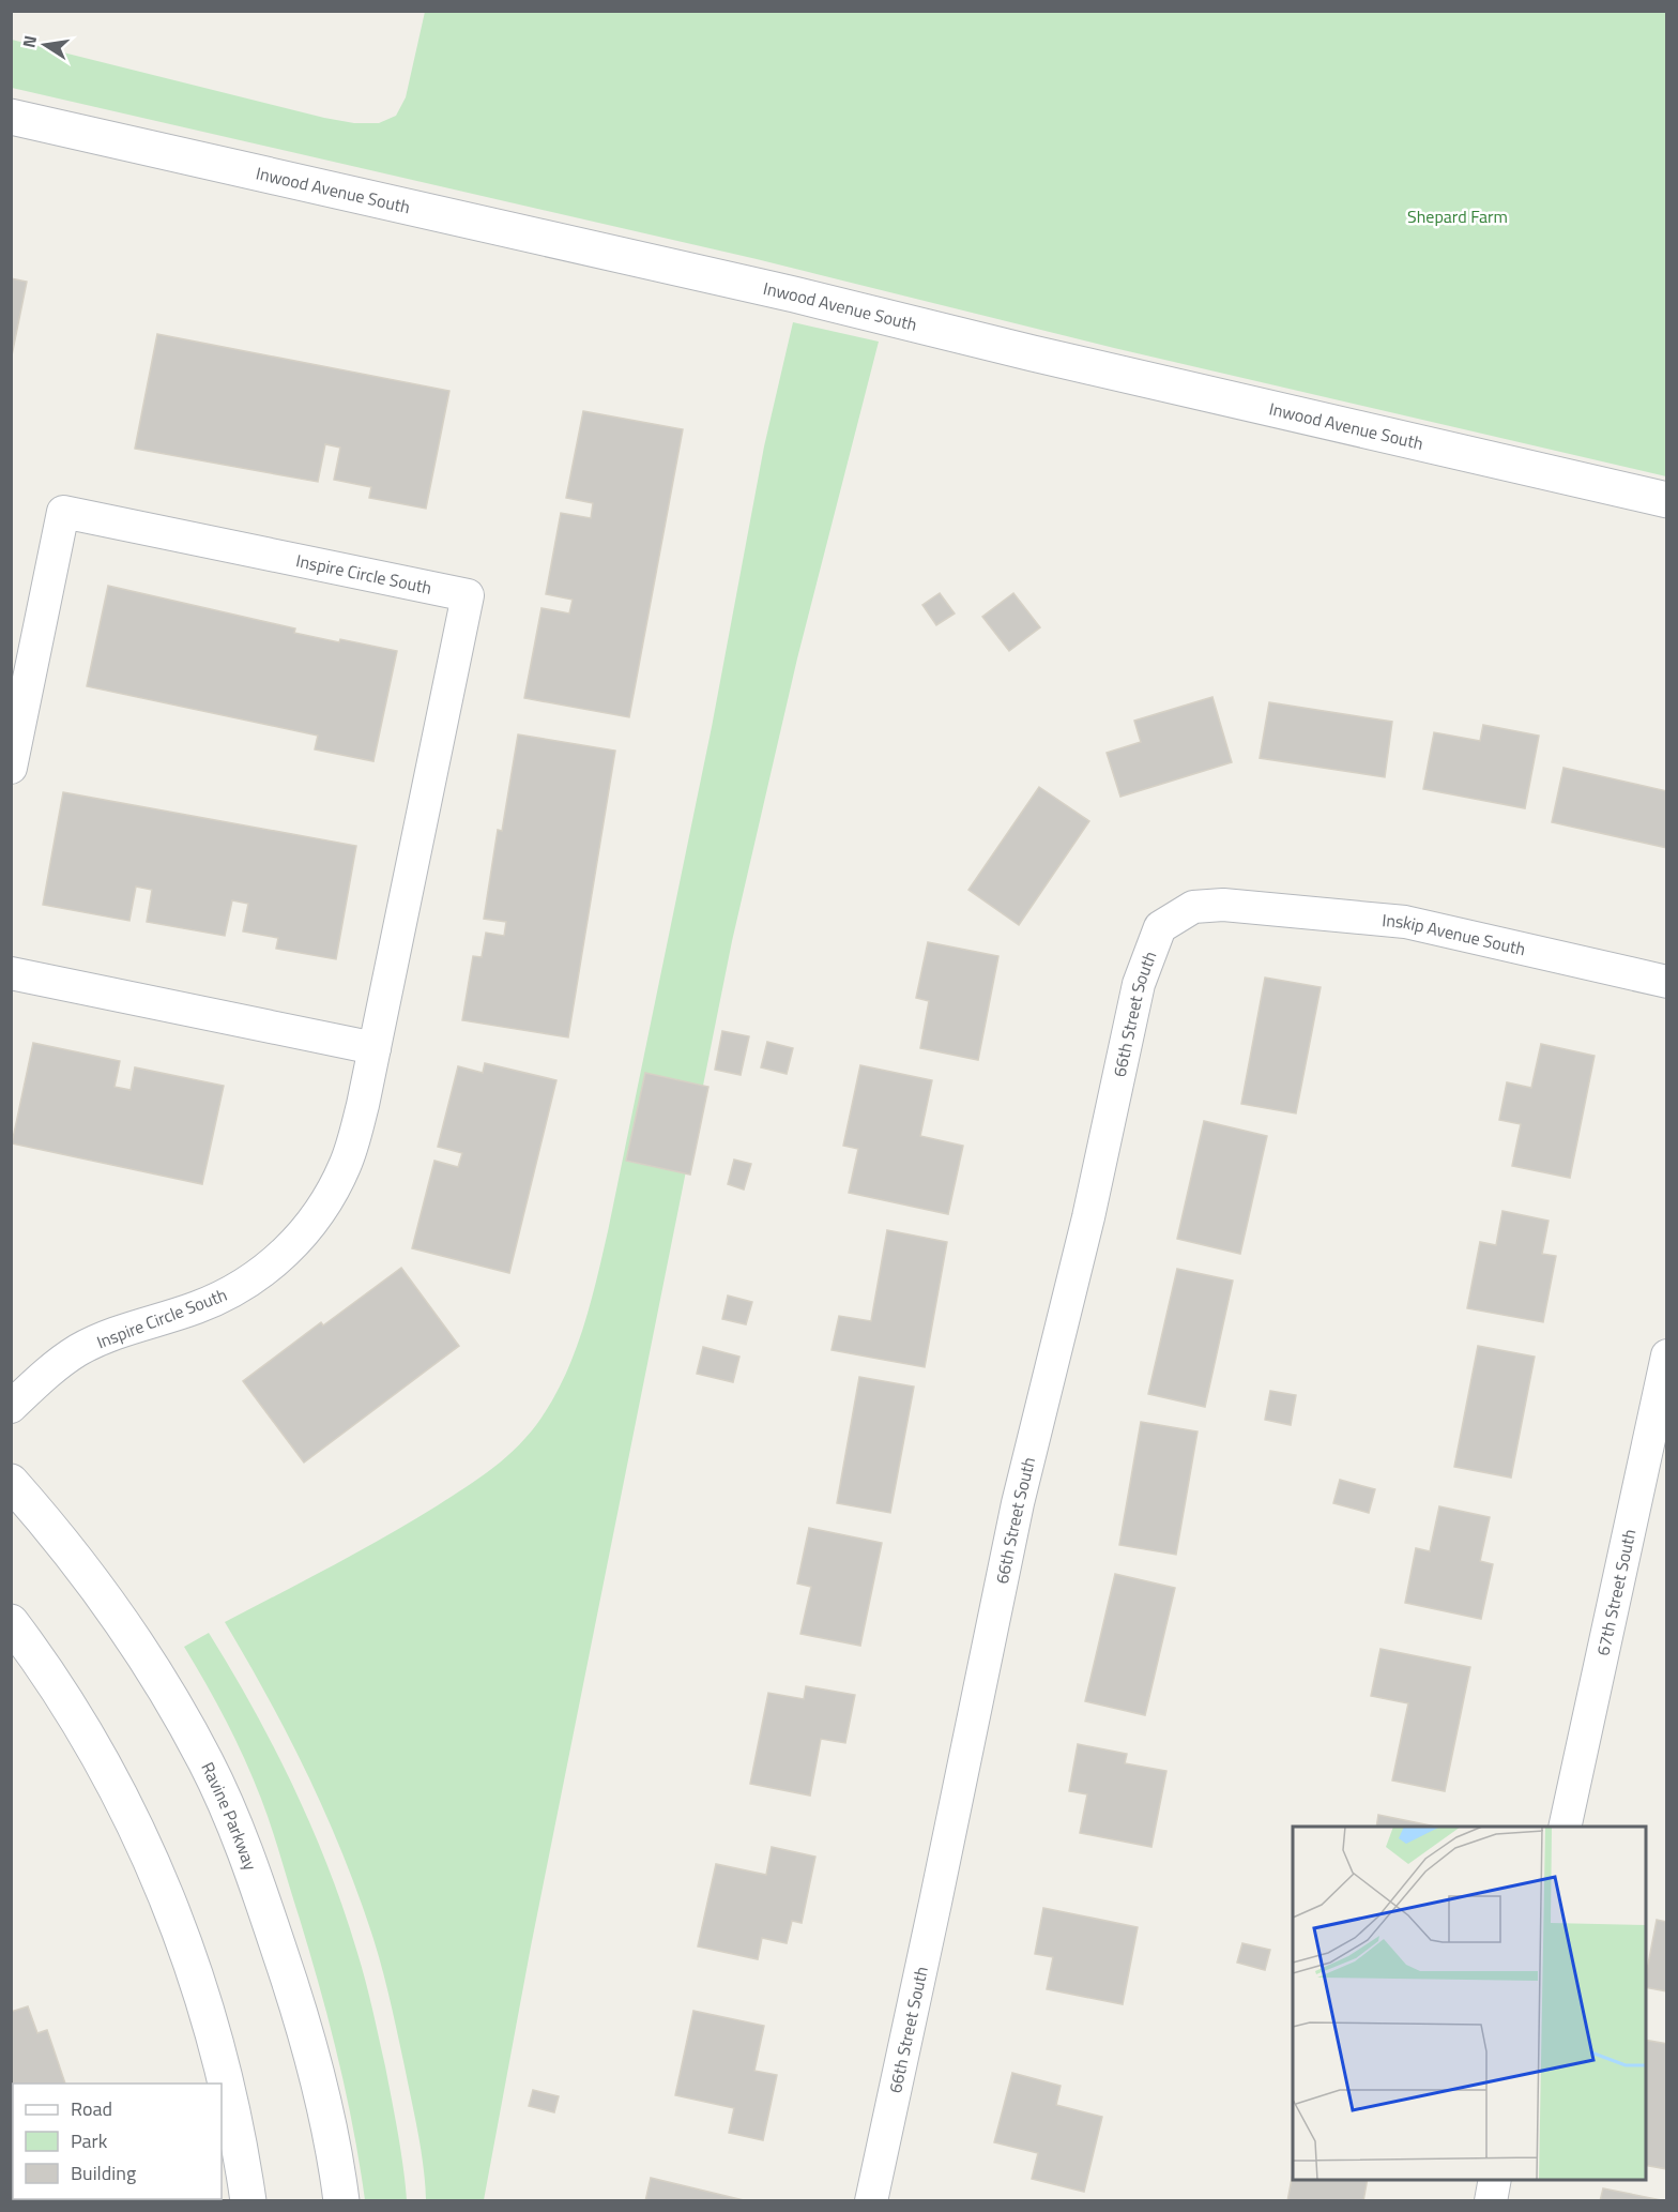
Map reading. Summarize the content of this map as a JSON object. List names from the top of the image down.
{
  "streets": {
    "street": [
      "Inwood Avenue South",
      "Inspire Circle South",
      "Inskip Avenue South",
      "66th Street South",
      "67th Street South",
      "Ravine Parkway"
    ]
  },
  "crossings": [
    ["Inskip Avenue South", "66th Street South"]
  ],
  "parks": ["Shepard Farm"],
  "legend": ["Road", "Park", "Building"],
  "north": "left"
}
